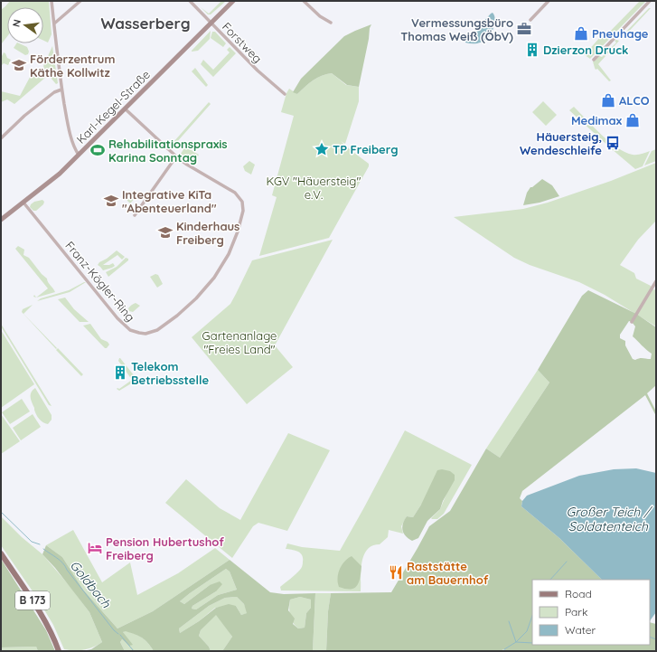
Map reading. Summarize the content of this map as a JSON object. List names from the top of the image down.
{
  "streets": {
    "main road": ["B 173"],
    "street": ["Forstweg", "Karl-Kegel-Straße", "Franz-Kögler-Ring"]
  },
  "crossings": [
    ["Forstweg", "Karl-Kegel-Straße"],
    ["Karl-Kegel-Straße", "Franz-Kögler-Ring"]
  ],
  "districts": ["Wasserberg"],
  "water": ["Großer Teich / Soldatenteich", "Goldbach"],
  "parks": ["KGV \"Häuersteig\" e.V.", "Gartenanlage \"Freies Land\""],
  "places": {
    "office": ["Vermessungsbüro Thomas Weiß (ÖbV)"],
    "shop": ["Pneuhage", "ALCO", "Medimax"],
    "building": ["Dzierzon Druck", "Telekom Betriebsstelle"],
    "school or university": ["Förderzentrum Käthe Kollwitz", "Integrative KiTa \"Abenteuerland\"", "Kinderhaus Freiberg"],
    "bus stop": ["Häuersteig, Wendeschleife"],
    "place": ["TP Freiberg"],
    "sports": ["Rehabilitationspraxis Karina Sonntag"],
    "hotel": ["Pension Hubertushof Freiberg"],
    "restaurant": ["Raststätte am Bauernhof"]
  },
  "legend": ["Road", "Park", "Water"],
  "north": "left"
}
